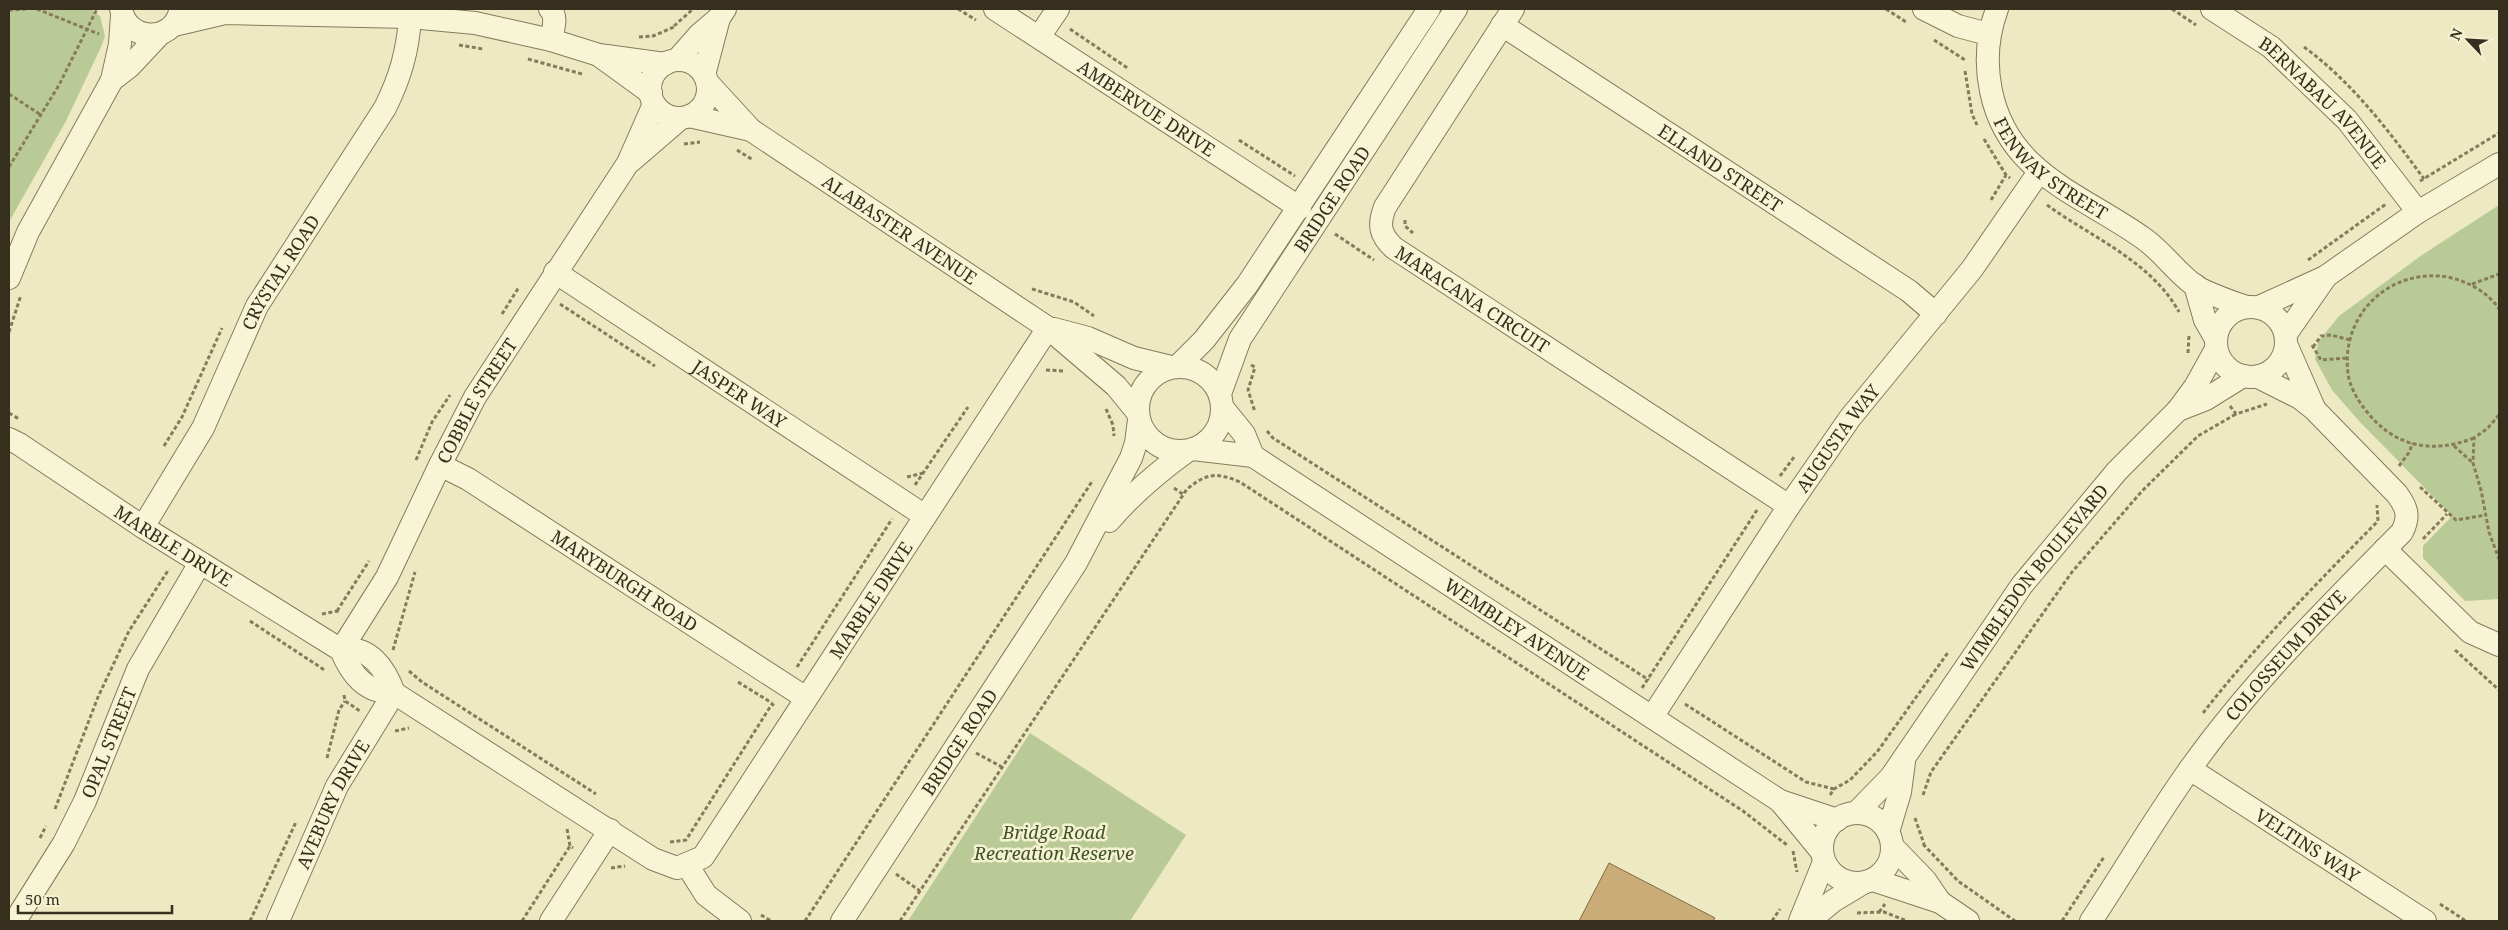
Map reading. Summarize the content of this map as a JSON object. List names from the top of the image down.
{
  "streets": {
    "street": [
      "BERNABAU AVENUE",
      "AMBERVUE DRIVE",
      "FENWAY STREET",
      "ELLAND STREET",
      "BRIDGE ROAD",
      "ALABASTER AVENUE",
      "CRYSTAL ROAD",
      "MARACANA CIRCUIT",
      "JASPER WAY",
      "COBBLE STREET",
      "AUGUSTA WAY",
      "MARBLE DRIVE",
      "WIMBLEDON BOULEVARD",
      "MARYBURGH ROAD",
      "WEMBLEY AVENUE",
      "COLOSSEUM DRIVE",
      "OPAL STREET",
      "AVEBURY DRIVE",
      "VELTINS WAY"
    ]
  },
  "crossings": [
    ["AMBERVUE DRIVE", "BRIDGE ROAD"],
    ["FENWAY STREET", "AUGUSTA WAY"],
    ["FENWAY STREET", "WIMBLEDON BOULEVARD"],
    ["FENWAY STREET", "COLOSSEUM DRIVE"],
    ["ELLAND STREET", "MARACANA CIRCUIT"],
    ["ELLAND STREET", "AUGUSTA WAY"],
    ["BRIDGE ROAD", "ALABASTER AVENUE"],
    ["BRIDGE ROAD", "WEMBLEY AVENUE"],
    ["ALABASTER AVENUE", "COBBLE STREET"],
    ["ALABASTER AVENUE", "MARBLE DRIVE"],
    ["ALABASTER AVENUE", "WEMBLEY AVENUE"],
    ["CRYSTAL ROAD", "MARBLE DRIVE"],
    ["MARACANA CIRCUIT", "AUGUSTA WAY"],
    ["JASPER WAY", "COBBLE STREET"],
    ["JASPER WAY", "MARBLE DRIVE"],
    ["COBBLE STREET", "MARBLE DRIVE"],
    ["COBBLE STREET", "MARYBURGH ROAD"],
    ["AUGUSTA WAY", "WEMBLEY AVENUE"],
    ["MARBLE DRIVE", "MARYBURGH ROAD"],
    ["MARBLE DRIVE", "OPAL STREET"],
    ["MARBLE DRIVE", "AVEBURY DRIVE"],
    ["WIMBLEDON BOULEVARD", "WEMBLEY AVENUE"],
    ["WIMBLEDON BOULEVARD", "COLOSSEUM DRIVE"],
    ["COLOSSEUM DRIVE", "VELTINS WAY"]
  ],
  "parks": ["Bridge Road Recreation Reserve"],
  "scale_bar": "50 m",
  "north": "top left"
}
